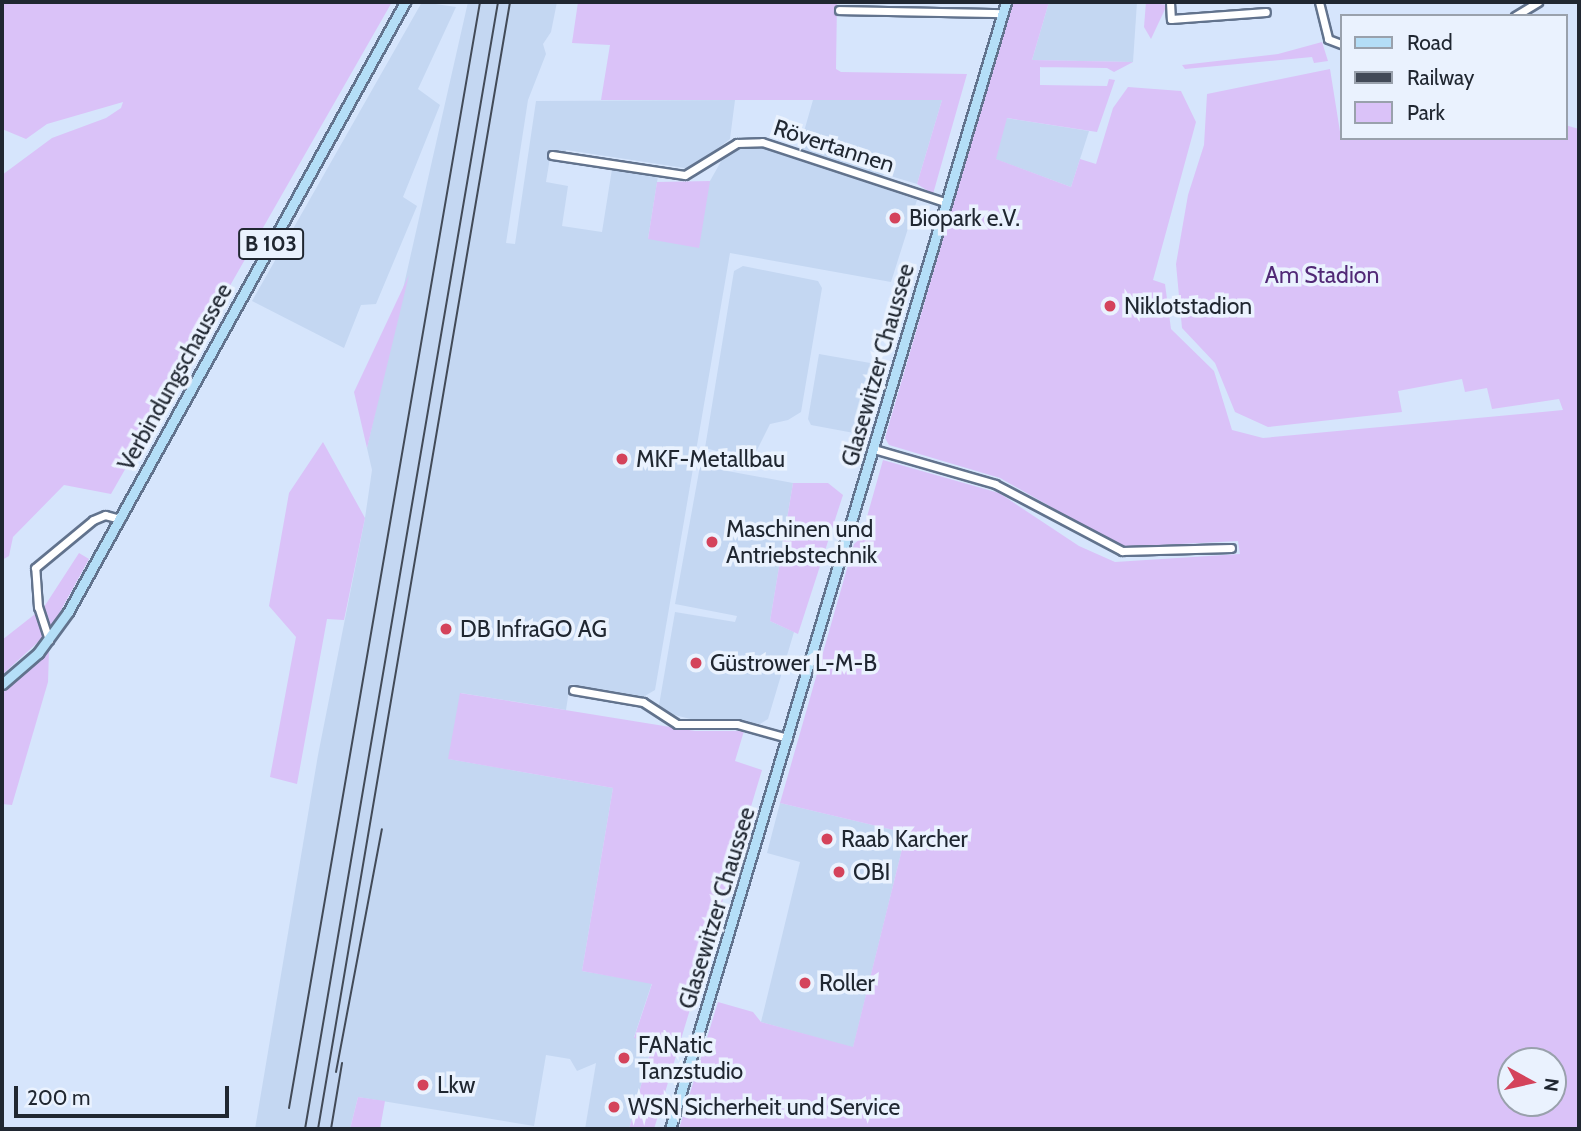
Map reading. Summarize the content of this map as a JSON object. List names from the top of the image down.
{
  "streets": {
    "main road": ["B 103", "Glasewitzer Chaussee", "Verbindungschaussee"],
    "street": ["Rövertannen"]
  },
  "crossings": [
    ["Rövertannen", "Glasewitzer Chaussee"]
  ],
  "parks": ["Am Stadion"],
  "places": [
    "Biopark e.V.",
    "Niklotstadion",
    "MKF-Metallbau",
    "Maschinen und Antriebstechnik",
    "DB InfraGO AG",
    "Güstrower L-M-B",
    "Raab Karcher",
    "OBI",
    "Roller",
    "FANatic Tanzstudio",
    "Lkw",
    "WSN Sicherheit und Service"
  ],
  "legend": ["Road", "Railway", "Park"],
  "scale_bar": "200 m",
  "north": "right"
}
